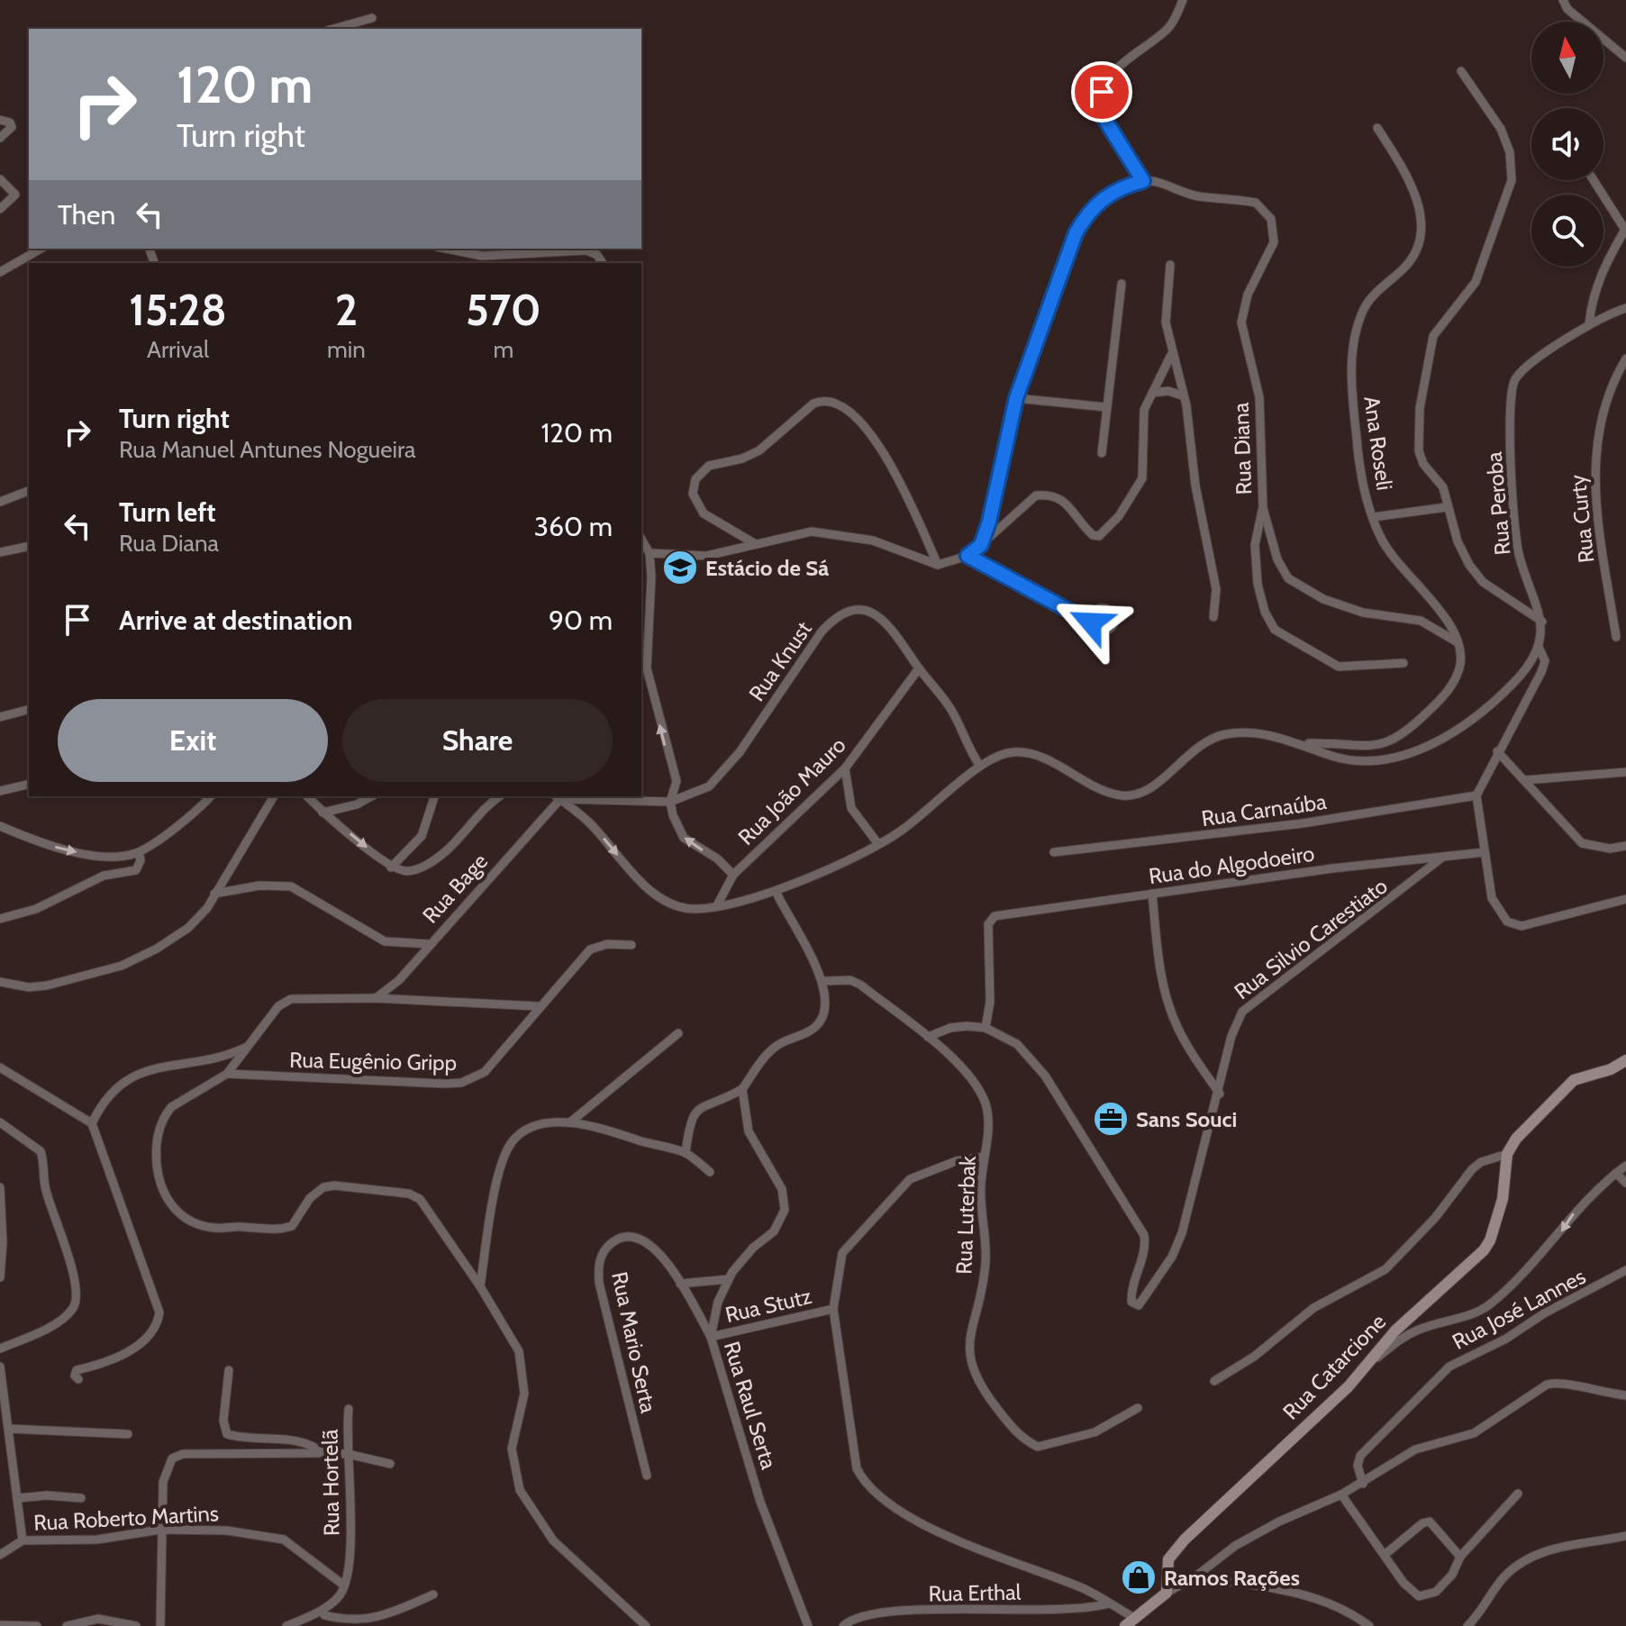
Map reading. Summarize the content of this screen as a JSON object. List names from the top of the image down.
{
  "streets": {
    "street": [
      "Ana Roseli",
      "Rua Diana",
      "Rua Peroba",
      "Rua Curty",
      "Rua Knust",
      "Rua João Mauro",
      "Rua Carnaúba",
      "Rua do Algodoeiro",
      "Rua Bage",
      "Rua Silvio Carestiato",
      "Rua Eugênio Gripp",
      "Rua Luterbak",
      "Rua Stutz",
      "Rua José Lannes",
      "Rua Mario Serta",
      "Rua Catarcione",
      "Rua Raul Serta",
      "Rua Hortelã",
      "Rua Roberto Martins",
      "Rua Erthal"
    ]
  },
  "crossings": [
    ["Ana Roseli", "Rua Diana"],
    ["Rua Knust", "Rua João Mauro"],
    ["Rua Knust", "Rua Bage"],
    ["Rua do Algodoeiro", "Rua Silvio Carestiato"],
    ["Rua Stutz", "Rua Mario Serta"],
    ["Rua Stutz", "Rua Raul Serta"],
    ["Rua Mario Serta", "Rua Raul Serta"],
    ["Rua Hortelã", "Rua Roberto Martins"]
  ],
  "places": {
    "school or university": ["Estácio de Sá"],
    "office": ["Sans Souci"],
    "shop": ["Ramos Rações"]
  },
  "north": "top",
  "page": {
    "turn": ["120 m", "Turn right"],
    "then": "Then",
    "eta": [
      "15:28",
      "Arrival",
      "2",
      "min",
      "570",
      "m"
    ],
    "list": [
      {
        "name": "Turn right",
        "note": "Rua Manuel Antunes Nogueira",
        "value": "120 m"
      },
      {
        "name": "Turn left",
        "note": "Rua Diana",
        "value": "360 m"
      },
      {
        "name": "Arrive at destination",
        "value": "90 m"
      }
    ],
    "buttons": ["Exit", "Share"]
  }
}
